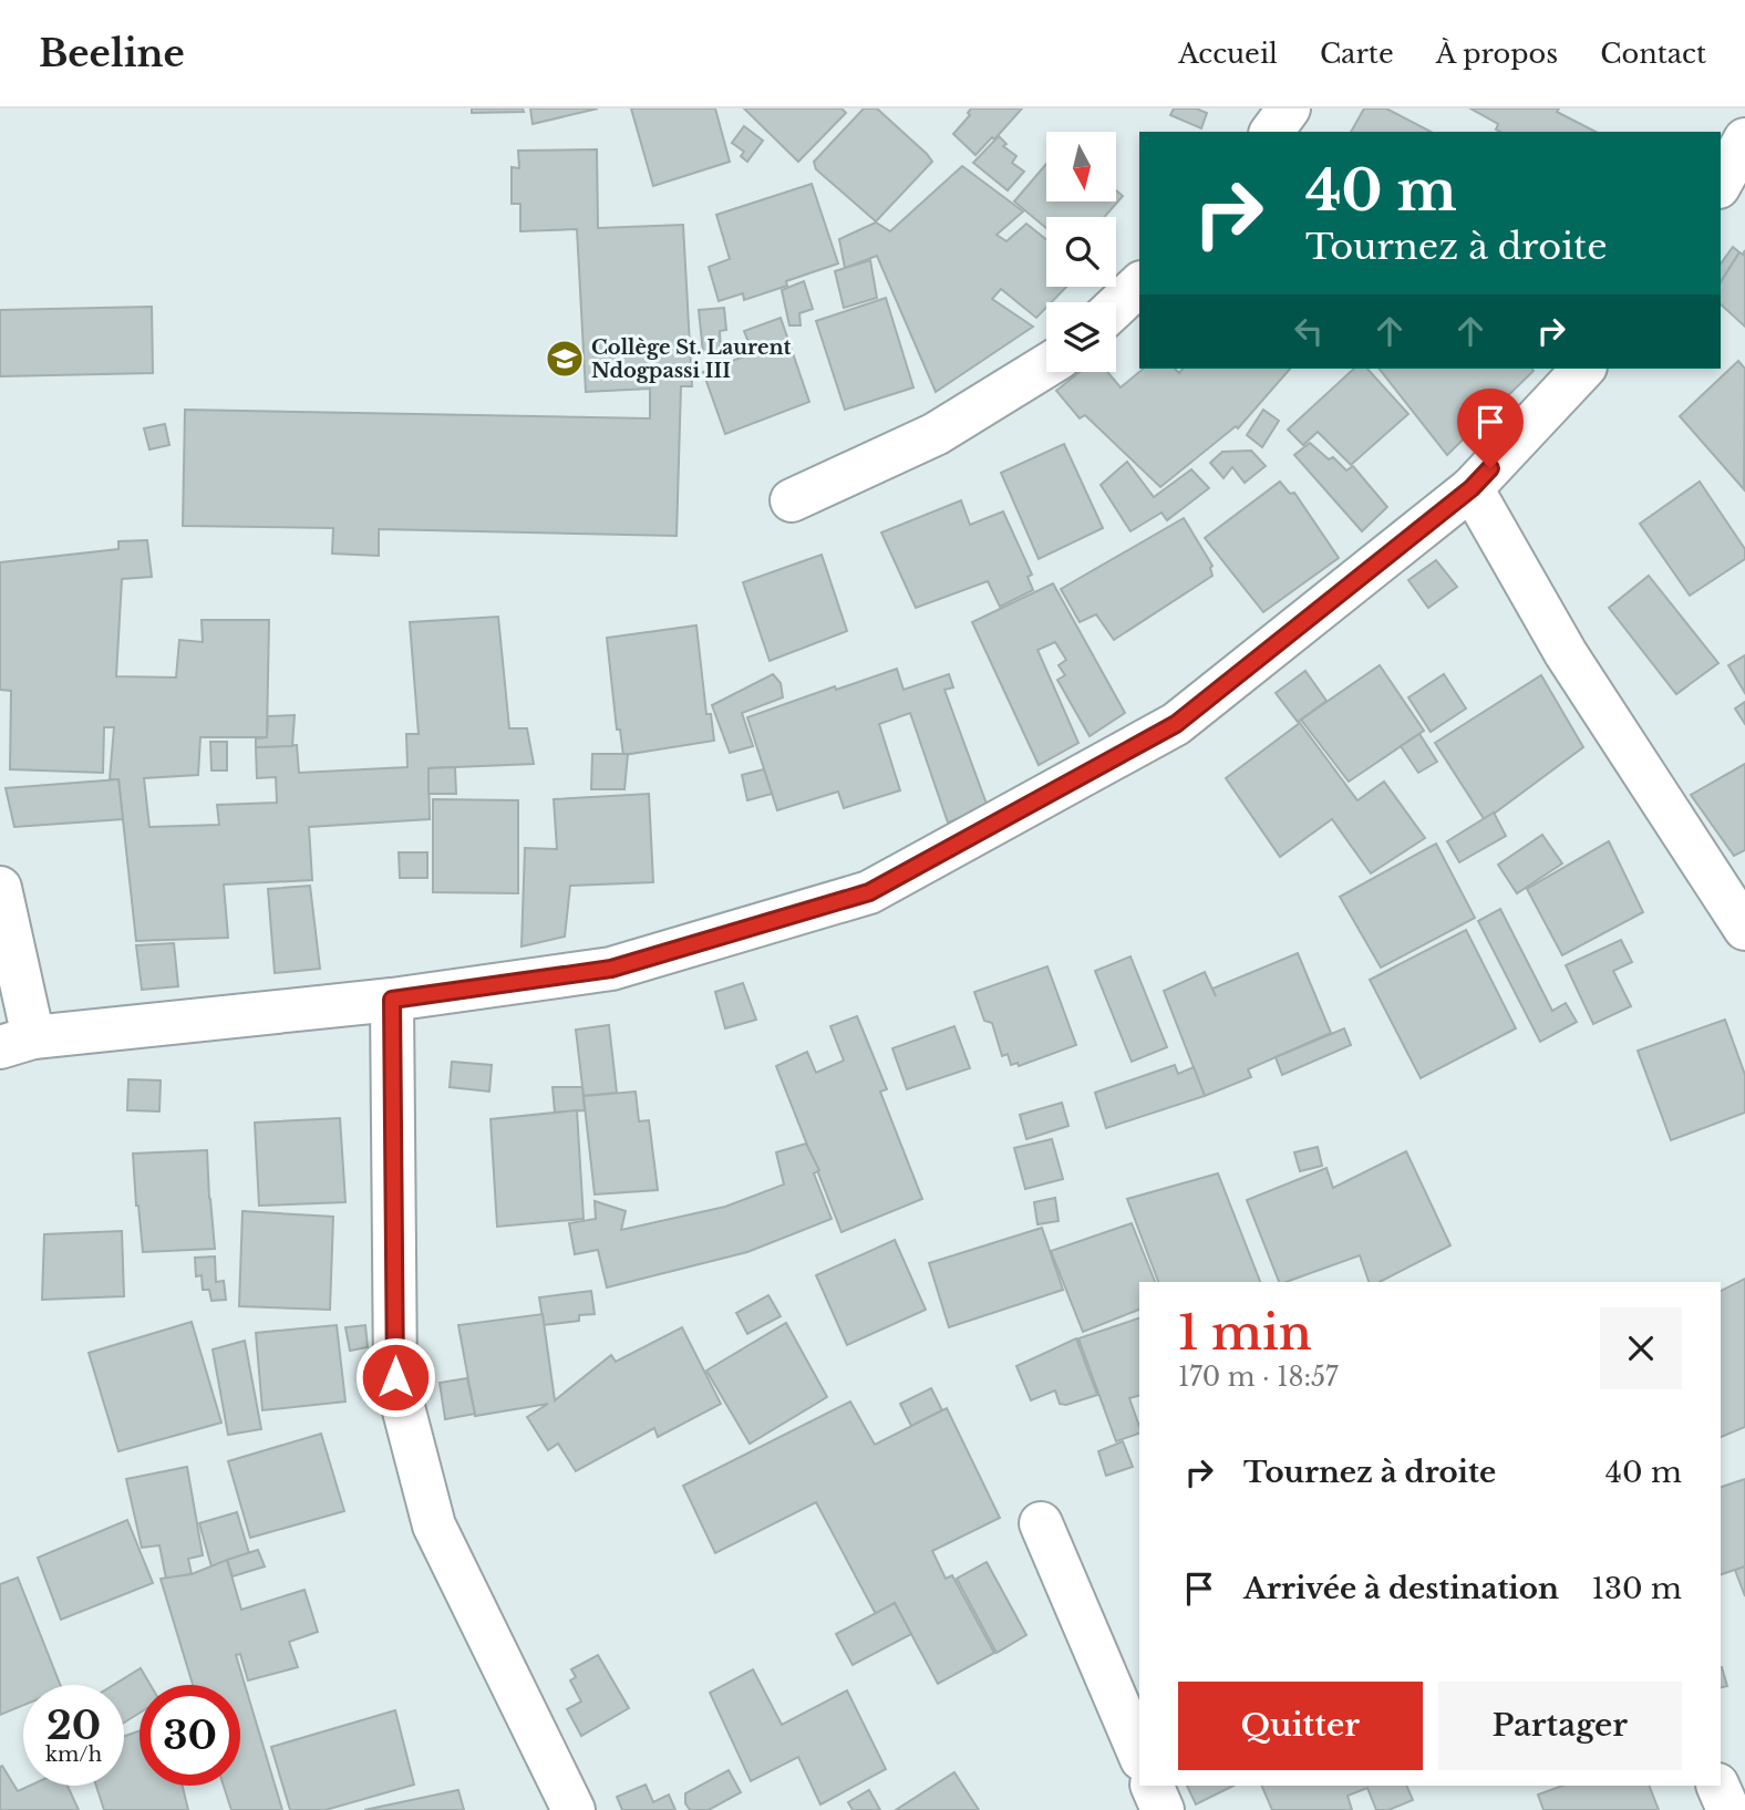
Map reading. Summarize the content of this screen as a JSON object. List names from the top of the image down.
{
  "places": {
    "school or university": ["Collège St. Laurent Ndogpassi III"]
  },
  "north": "bottom",
  "page": {
    "header": "Beeline",
    "nav": [
      "Accueil",
      "Carte",
      "À propos",
      "Contact"
    ],
    "turn": ["40 m", "Tournez à droite"],
    "heading": ["1 min", "170 m · 18:57"],
    "list": [
      {
        "name": "Tournez à droite",
        "value": "40 m"
      },
      {
        "name": "Arrivée à destination",
        "value": "130 m"
      }
    ],
    "buttons": ["Quitter", "Partager"],
    "speed": "20 km/h",
    "limit": "30"
  }
}
